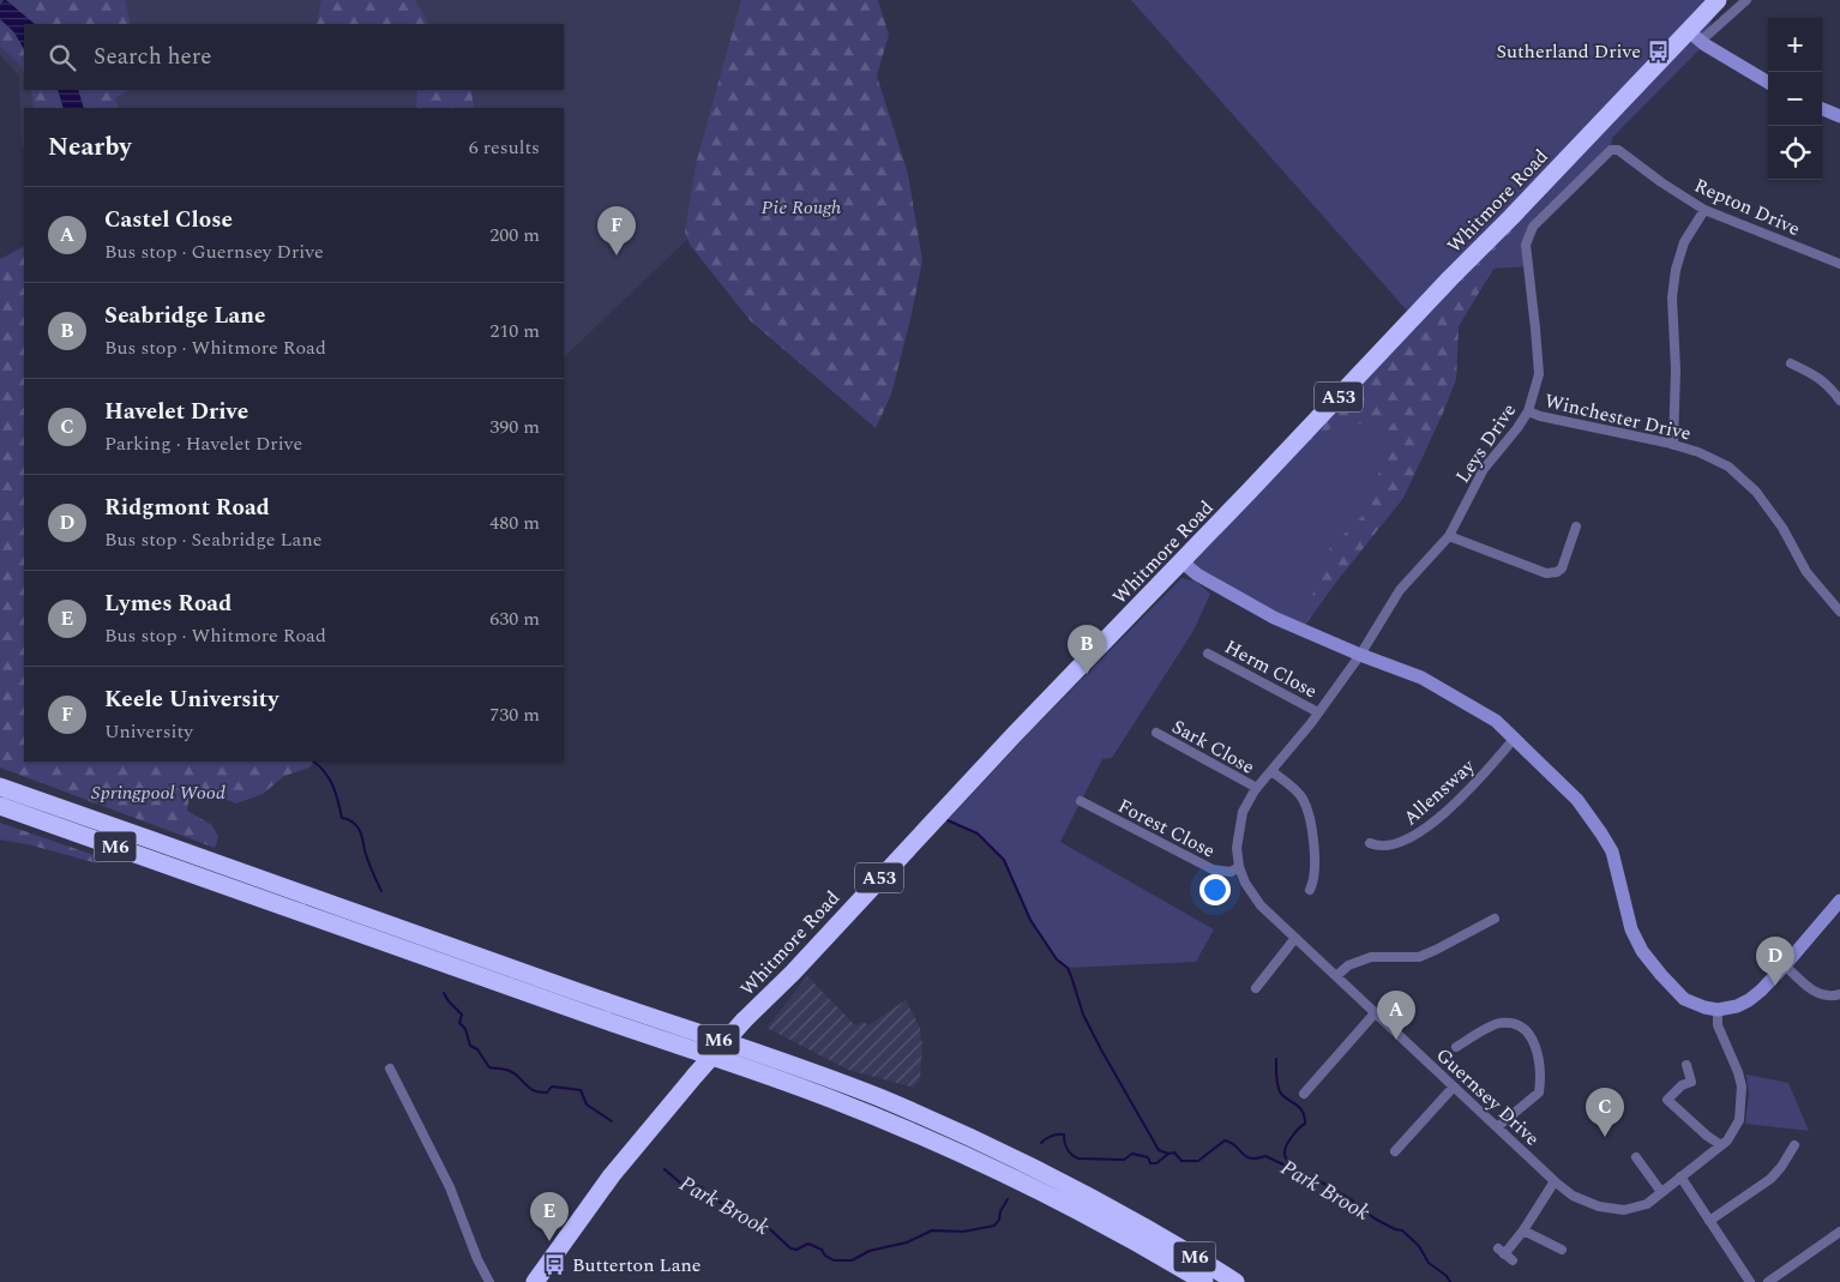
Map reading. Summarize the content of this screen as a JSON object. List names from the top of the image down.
{
  "streets": {
    "highway": ["Whitmore Road", "A53", "M6"],
    "street": [
      "Repton Drive",
      "Winchester Drive",
      "Leys Drive",
      "Herm Close",
      "Sark Close",
      "Allensway",
      "Forest Close",
      "Guernsey Drive"
    ]
  },
  "crossings": [
    ["Repton Drive", "Leys Drive"],
    ["Winchester Drive", "Leys Drive"],
    ["Leys Drive", "Guernsey Drive"],
    ["Herm Close", "Guernsey Drive"],
    ["Sark Close", "Guernsey Drive"],
    ["Forest Close", "Guernsey Drive"]
  ],
  "water": ["Park Brook"],
  "parks": ["Pie Rough", "Springpool Wood"],
  "places": {
    "bus stop": ["Sutherland Drive", "Butterton Lane"]
  },
  "page": {
    "map_buttons": ["+", "−"],
    "search": "Search here",
    "heading": ["Nearby", "6 results"],
    "list": [
      {
        "mark": "A",
        "name": "Castel Close",
        "note": "Bus stop · Guernsey Drive",
        "value": "200 m"
      },
      {
        "mark": "B",
        "name": "Seabridge Lane",
        "note": "Bus stop · Whitmore Road",
        "value": "210 m"
      },
      {
        "mark": "C",
        "name": "Havelet Drive",
        "note": "Parking · Havelet Drive",
        "value": "390 m"
      },
      {
        "mark": "D",
        "name": "Ridgmont Road",
        "note": "Bus stop · Seabridge Lane",
        "value": "480 m"
      },
      {
        "mark": "E",
        "name": "Lymes Road",
        "note": "Bus stop · Whitmore Road",
        "value": "630 m"
      },
      {
        "mark": "F",
        "name": "Keele University",
        "note": "University",
        "value": "730 m"
      }
    ],
    "pins": [
      "F",
      "B",
      "D",
      "A",
      "C",
      "E"
    ]
  }
}
